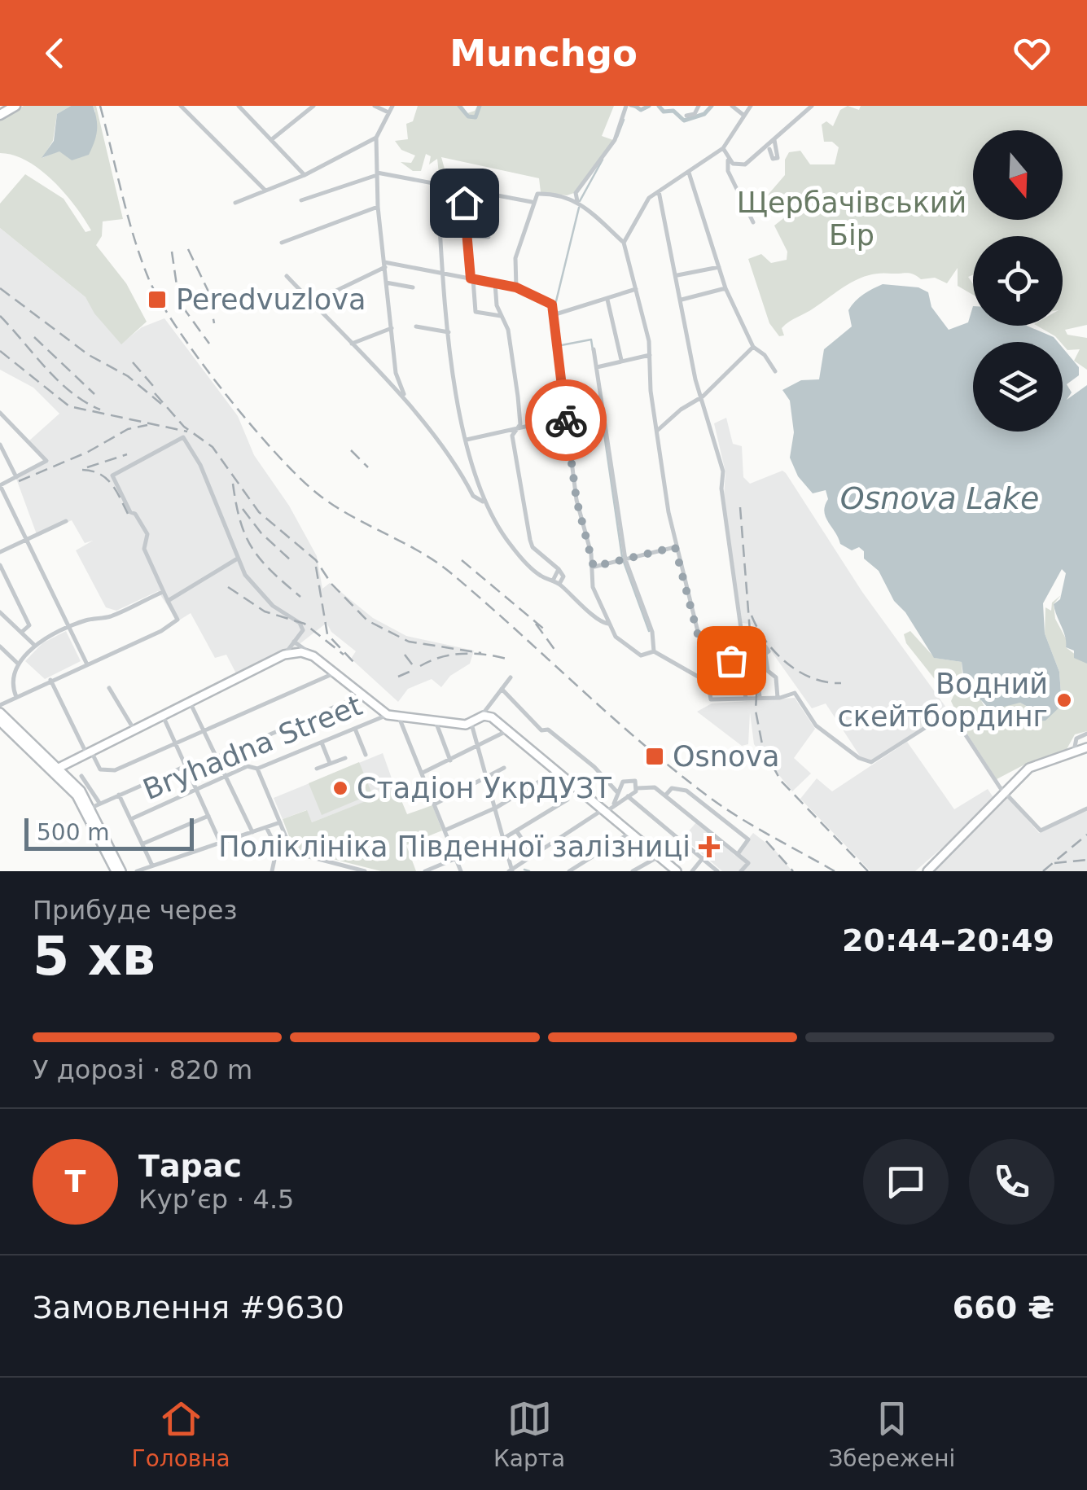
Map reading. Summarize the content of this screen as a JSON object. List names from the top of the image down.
{
  "streets": {
    "street": ["Bryhadna Street"]
  },
  "water": ["Osnova Lake"],
  "parks": ["Щербачівський Бір"],
  "places": {
    "transit": ["Peredvuzlova", "Osnova"],
    "other": ["Водний скейтбординг", "Стадіон УкрДУЗТ"],
    "health": ["Поліклініка Південної залізниці"]
  },
  "scale_bar": "500 m",
  "north": "bottom",
  "page": {
    "header": "Munchgo",
    "scale": "500 m",
    "heading": ["5 хв", "Прибуде через", "20:44–20:49"],
    "panel": [
      "Тарас",
      "Кур’єр · 4.5",
      "Замовлення #9630",
      "660 ₴"
    ],
    "bar": "У дорозі · 820 m",
    "round": "Т",
    "tabs": ["Головна", "Карта", "Збережені"]
  }
}
